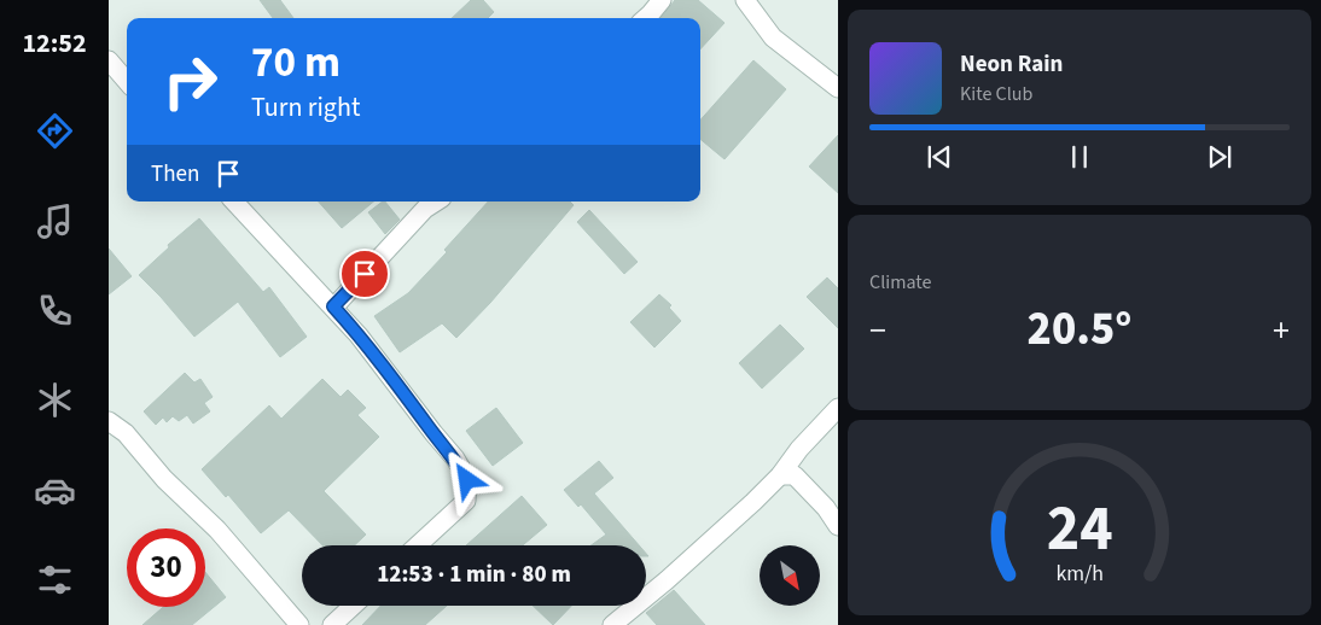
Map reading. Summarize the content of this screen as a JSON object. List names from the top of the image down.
{
  "north": "bottom right",
  "page": {
    "tabs": "12:52",
    "turn": ["70 m", "Turn right"],
    "song": ["Neon Rain", "Kite Club"],
    "then": "Then",
    "tile": "Climate",
    "heat": ["−", "20.5°", "+"],
    "limit": "30",
    "trip": "12:53 · 1 min · 80 m",
    "gauge": ["24", "km/h"]
  }
}
